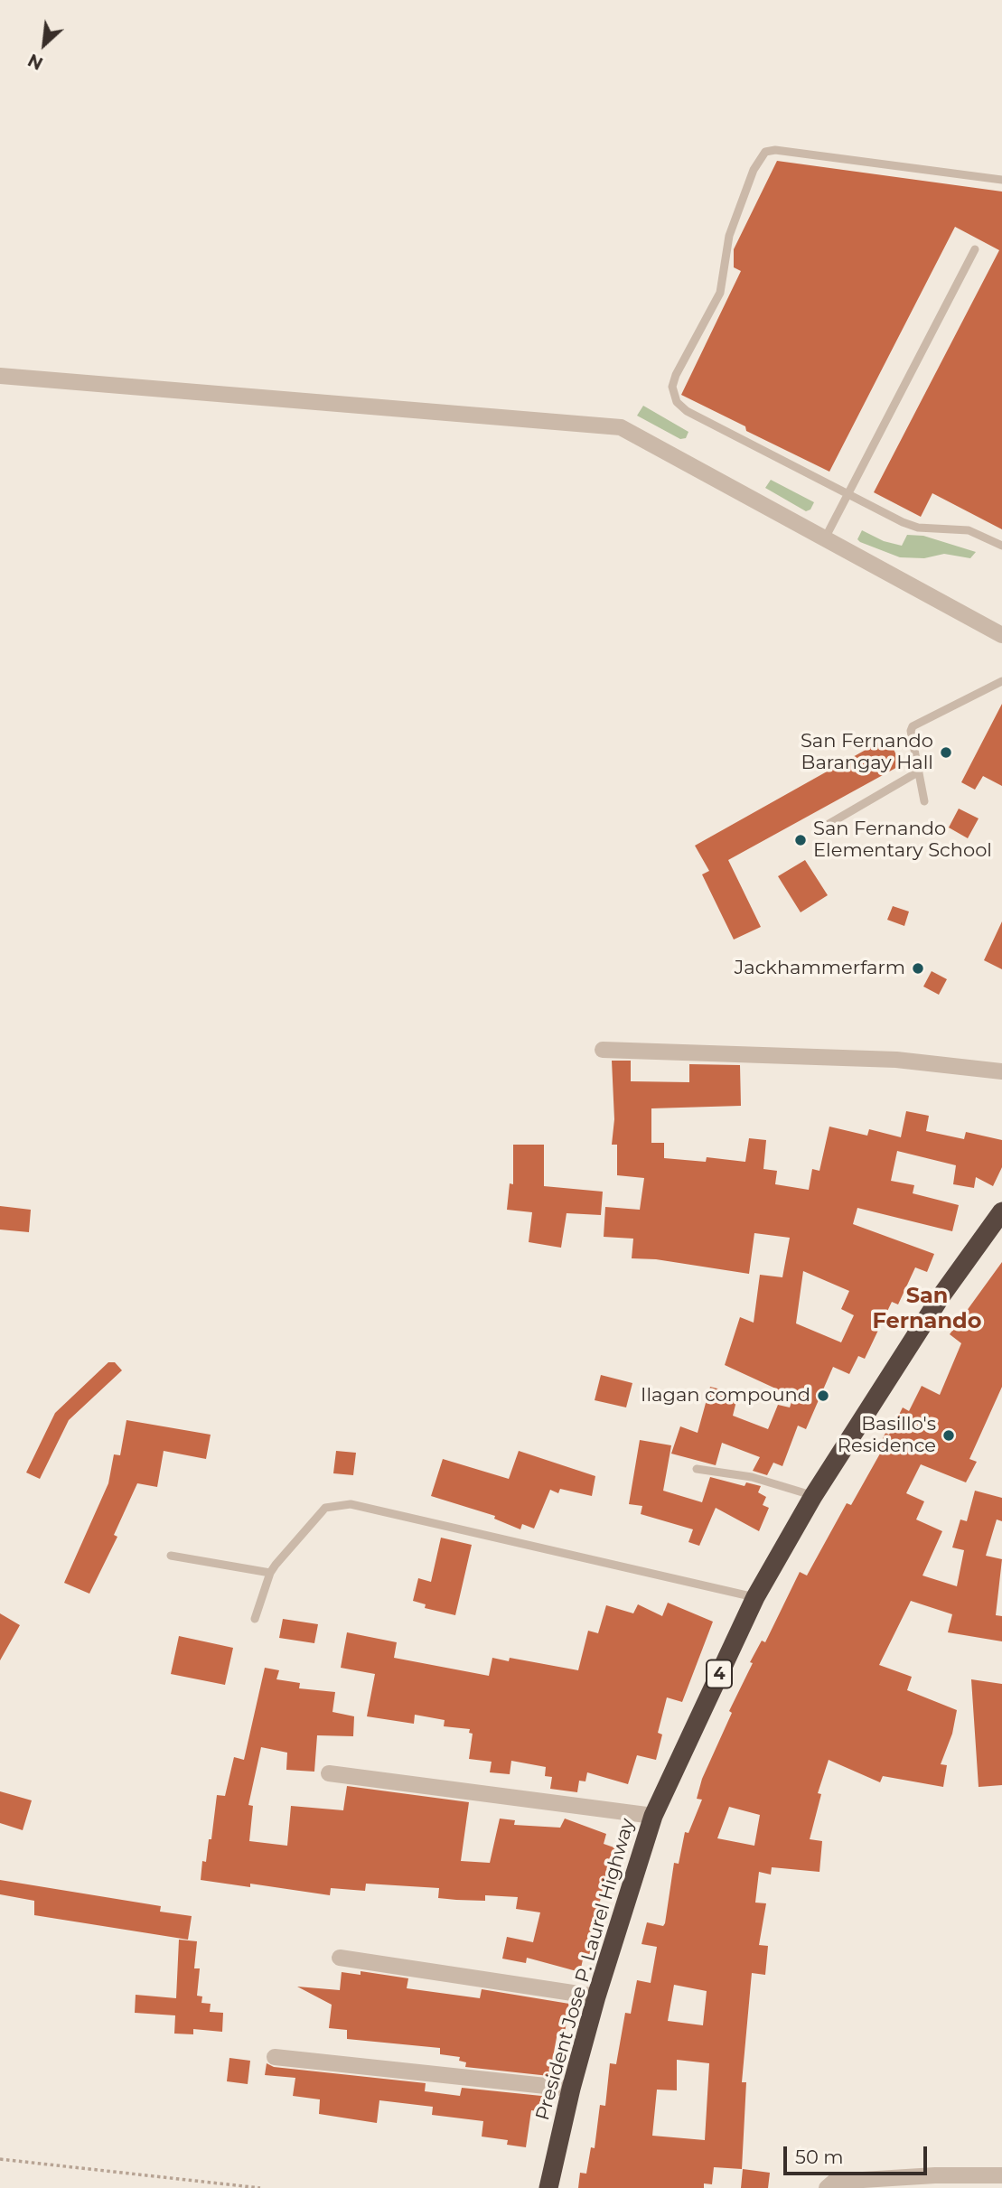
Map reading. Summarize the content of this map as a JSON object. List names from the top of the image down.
{
  "streets": {
    "highway": ["4", "President Jose P. Laurel Highway"]
  },
  "districts": ["San Fernando"],
  "places": [
    "San Fernando Barangay Hall",
    "San Fernando Elementary School",
    "Jackhammerfarm",
    "Ilagan compound",
    "Basillo's Residence"
  ],
  "scale_bar": "50 m",
  "north": "bottom left"
}
